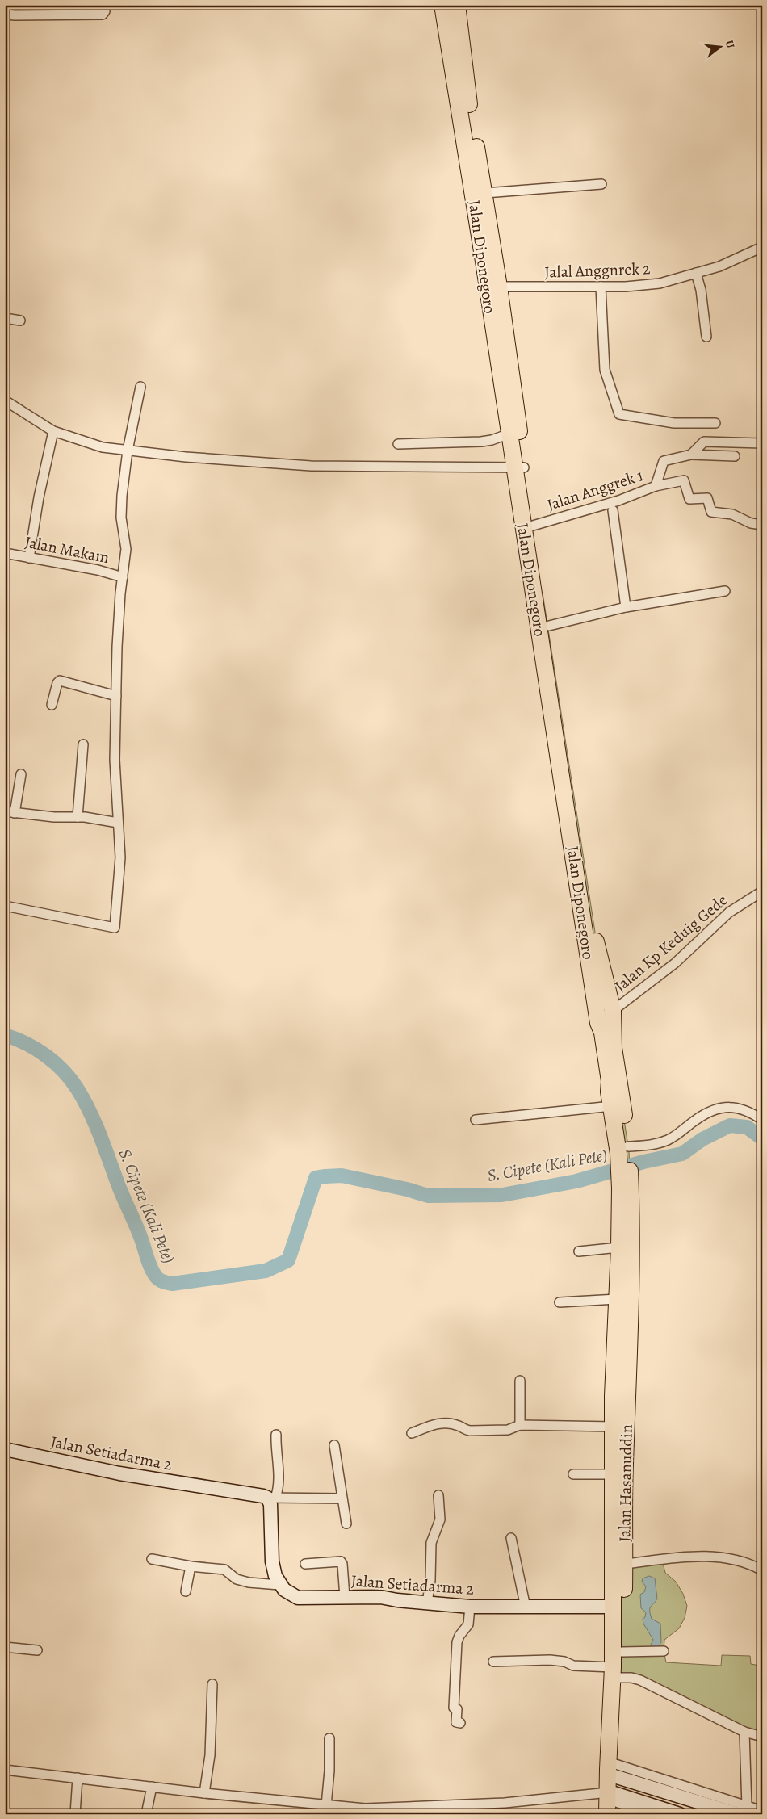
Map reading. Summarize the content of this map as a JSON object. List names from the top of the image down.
{
  "streets": {
    "highway": ["Jalan Diponegoro", "Jalan Hasanuddin"],
    "main road": ["Jalan Setiadarma 2"],
    "street": [
      "Jalal Anggnrek 2",
      "Jalan Anggrek 1",
      "Jalan Makam",
      "Jalan Kp Keduig Gede"
    ]
  },
  "crossings": [
    ["Jalan Diponegoro", "Jalal Anggnrek 2"],
    ["Jalan Diponegoro", "Jalan Anggrek 1"],
    ["Jalan Diponegoro", "Jalan Kp Keduig Gede"],
    ["Jalan Diponegoro", "Jalan Hasanuddin"],
    ["Jalan Setiadarma 2", "Jalan Hasanuddin"]
  ],
  "water": ["S. Cipete (Kali Pete)"],
  "north": "right"
}
